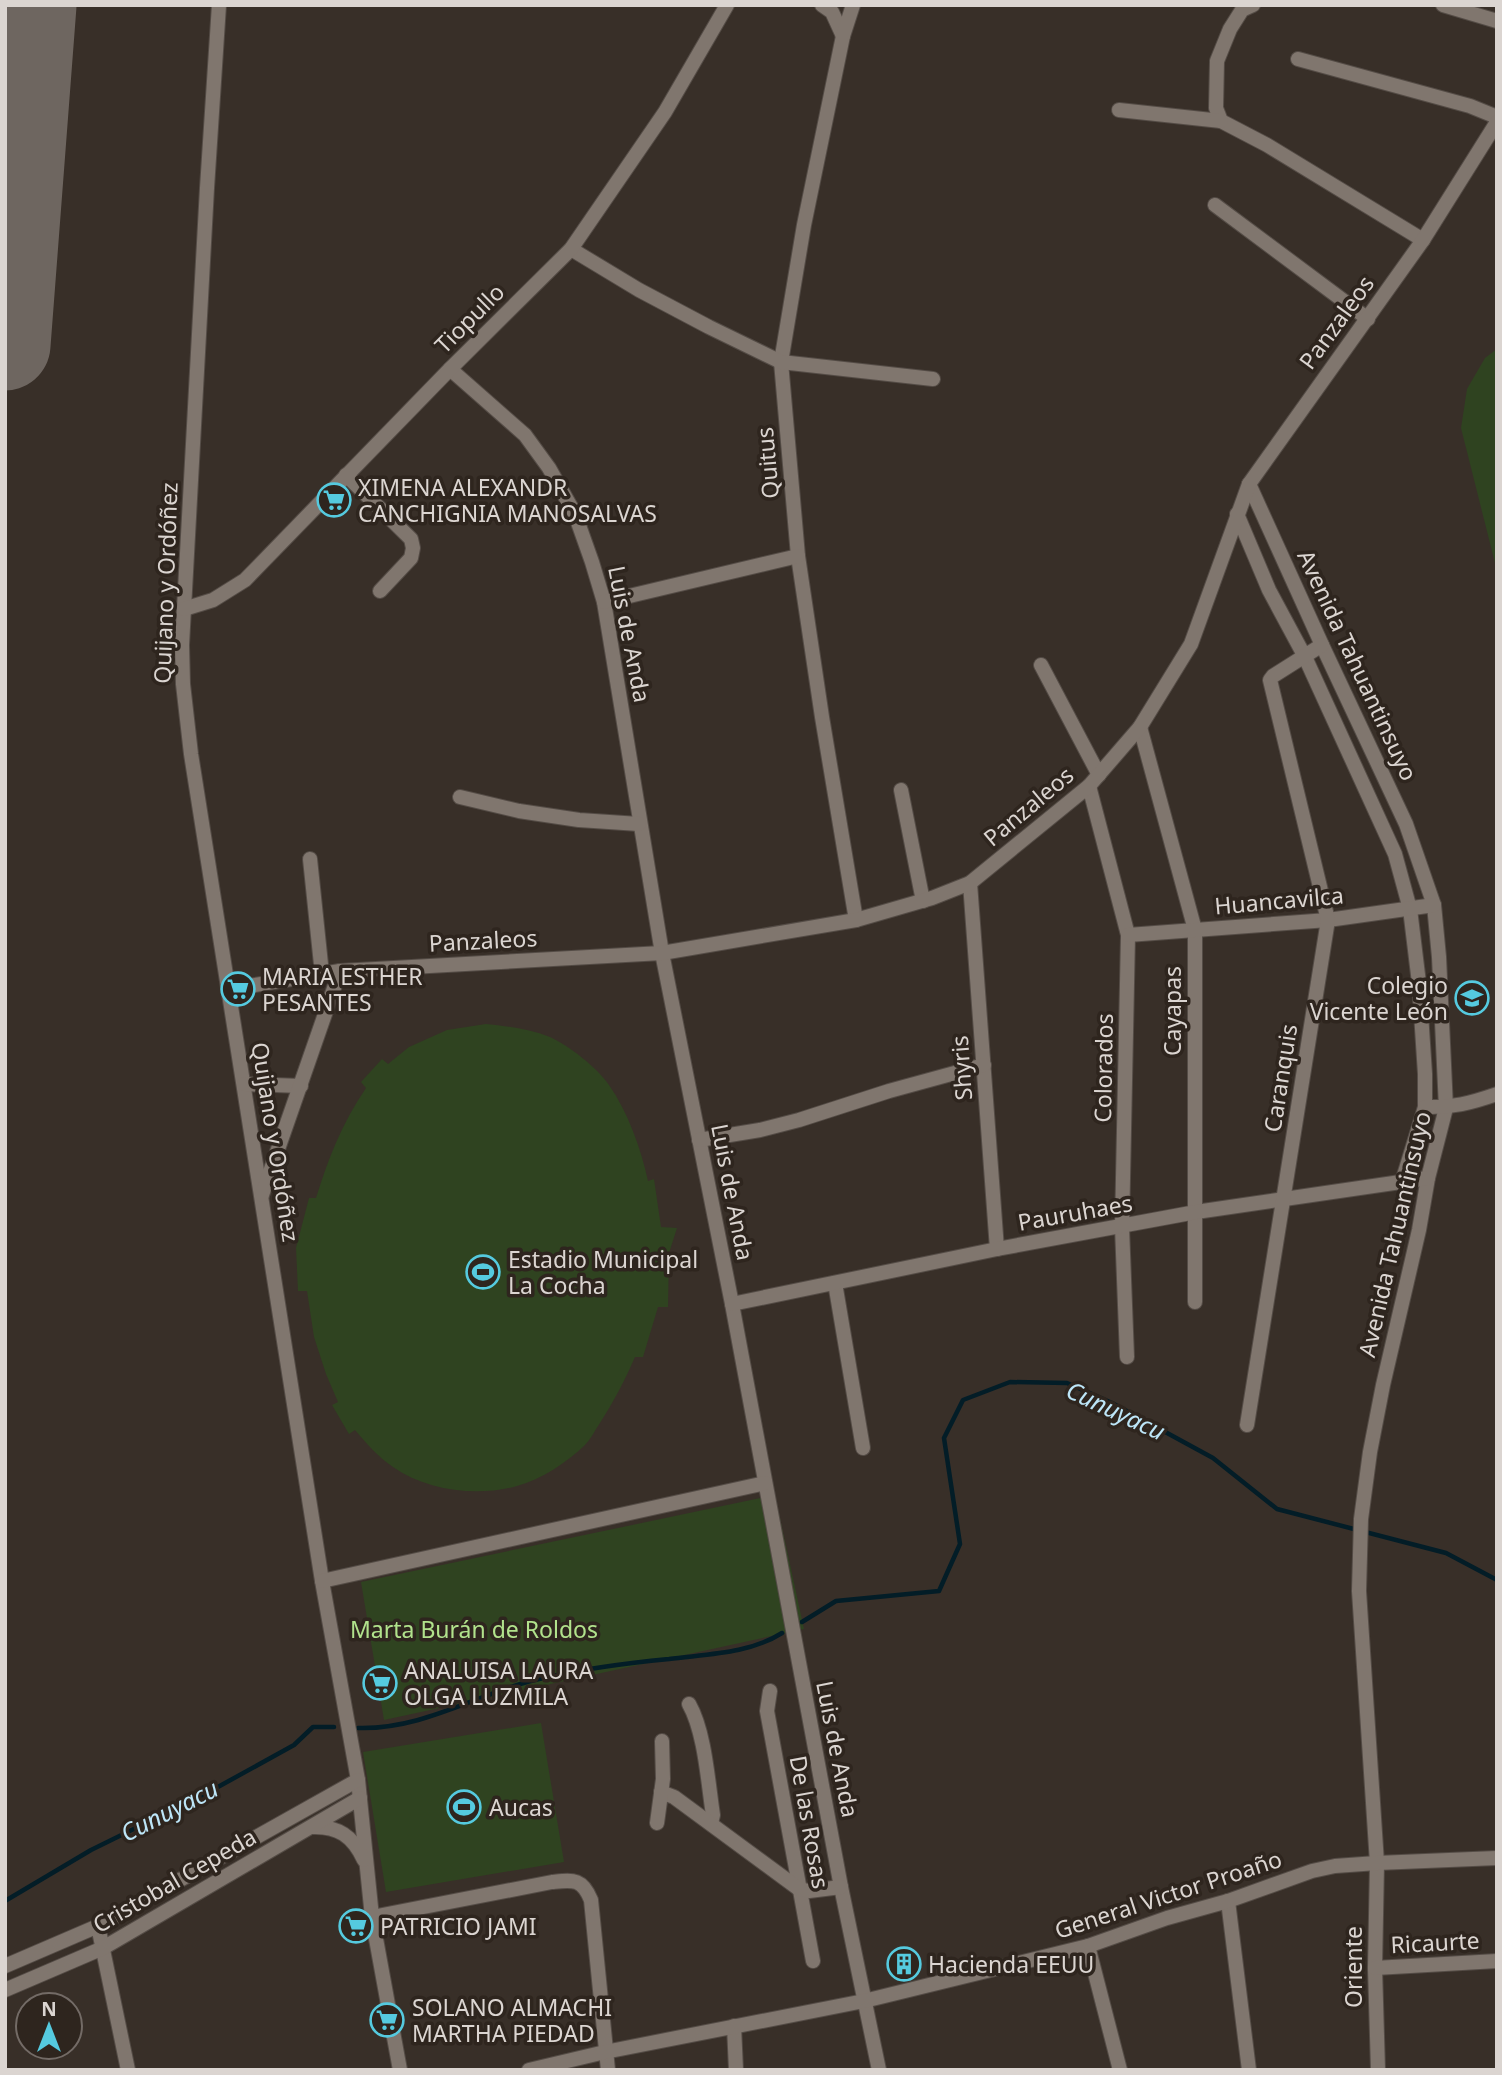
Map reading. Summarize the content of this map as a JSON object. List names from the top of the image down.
{
  "streets": {
    "street": [
      "Tiopullo",
      "Panzaleos",
      "Quitus",
      "Quijano y Ordóñez",
      "Luis de Anda",
      "Avenida Tahuantinsuyo",
      "Huancavilca",
      "Cayapas",
      "Shyris",
      "Colorados",
      "Caranquis",
      "Pauruhaes",
      "De las Rosas",
      "Cristobal Cepeda",
      "General Victor Proaño",
      "Ricaurte",
      "Oriente"
    ]
  },
  "crossings": [
    ["Tiopullo", "Quijano y Ordóñez"],
    ["Tiopullo", "Luis de Anda"],
    ["Panzaleos", "Quitus"],
    ["Panzaleos", "Quijano y Ordóñez"],
    ["Panzaleos", "Luis de Anda"],
    ["Panzaleos", "Avenida Tahuantinsuyo"],
    ["Panzaleos", "Cayapas"],
    ["Panzaleos", "Shyris"],
    ["Panzaleos", "Colorados"],
    ["Quijano y Ordóñez", "Cristobal Cepeda"],
    ["Luis de Anda", "Pauruhaes"],
    ["Luis de Anda", "General Victor Proaño"],
    ["Avenida Tahuantinsuyo", "Huancavilca"],
    ["Avenida Tahuantinsuyo", "Caranquis"],
    ["Avenida Tahuantinsuyo", "Pauruhaes"],
    ["Avenida Tahuantinsuyo", "General Victor Proaño"],
    ["Avenida Tahuantinsuyo", "Oriente"],
    ["Huancavilca", "Cayapas"],
    ["Huancavilca", "Colorados"],
    ["Huancavilca", "Caranquis"],
    ["Cayapas", "Pauruhaes"],
    ["Shyris", "Pauruhaes"],
    ["Colorados", "Pauruhaes"],
    ["Caranquis", "Pauruhaes"],
    ["General Victor Proaño", "Oriente"],
    ["Ricaurte", "Oriente"]
  ],
  "water": ["Cunuyacu"],
  "parks": ["Marta Burán de Roldos"],
  "places": {
    "supermarket": [
      "XIMENA ALEXANDR CANCHIGNIA MANOSALVAS",
      "MARIA ESTHER PESANTES",
      "ANALUISA LAURA OLGA LUZMILA",
      "PATRICIO JAMI",
      "SOLANO ALMACHI MARTHA PIEDAD"
    ],
    "school or university": ["Colegio Vicente León"],
    "sports": ["Estadio Municipal La Cocha", "Aucas"],
    "building": ["Hacienda EEUU"]
  },
  "north": "top"
}
